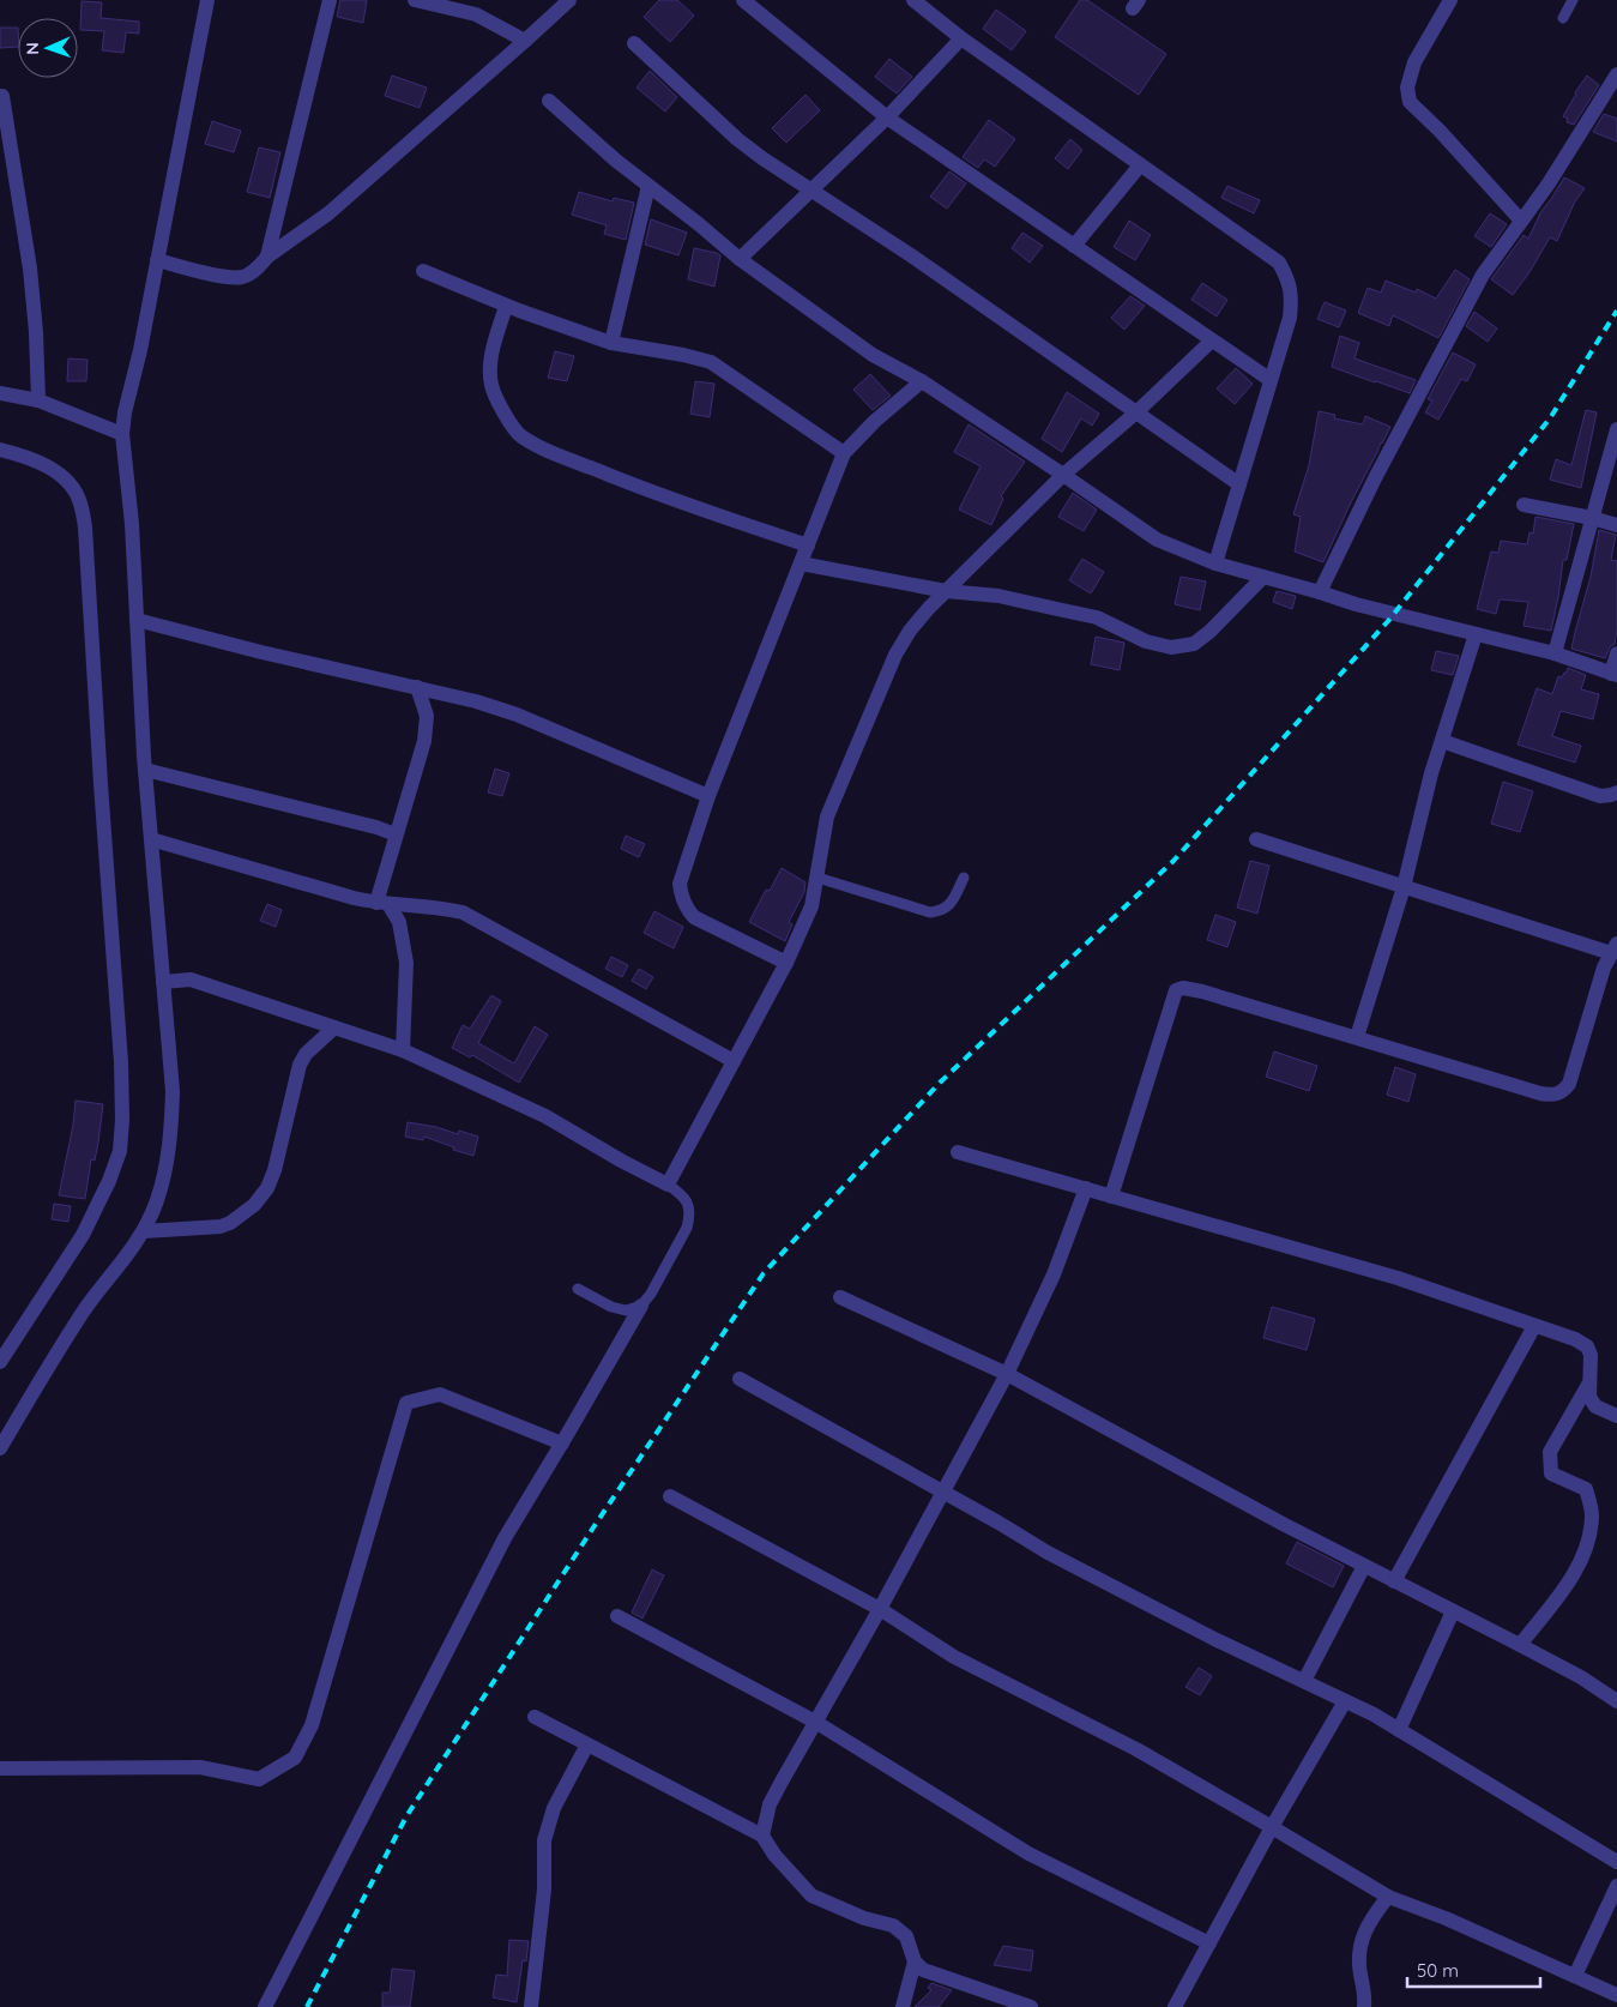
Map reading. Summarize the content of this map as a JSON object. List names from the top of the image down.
{
  "scale_bar": "50 m",
  "north": "left"
}
